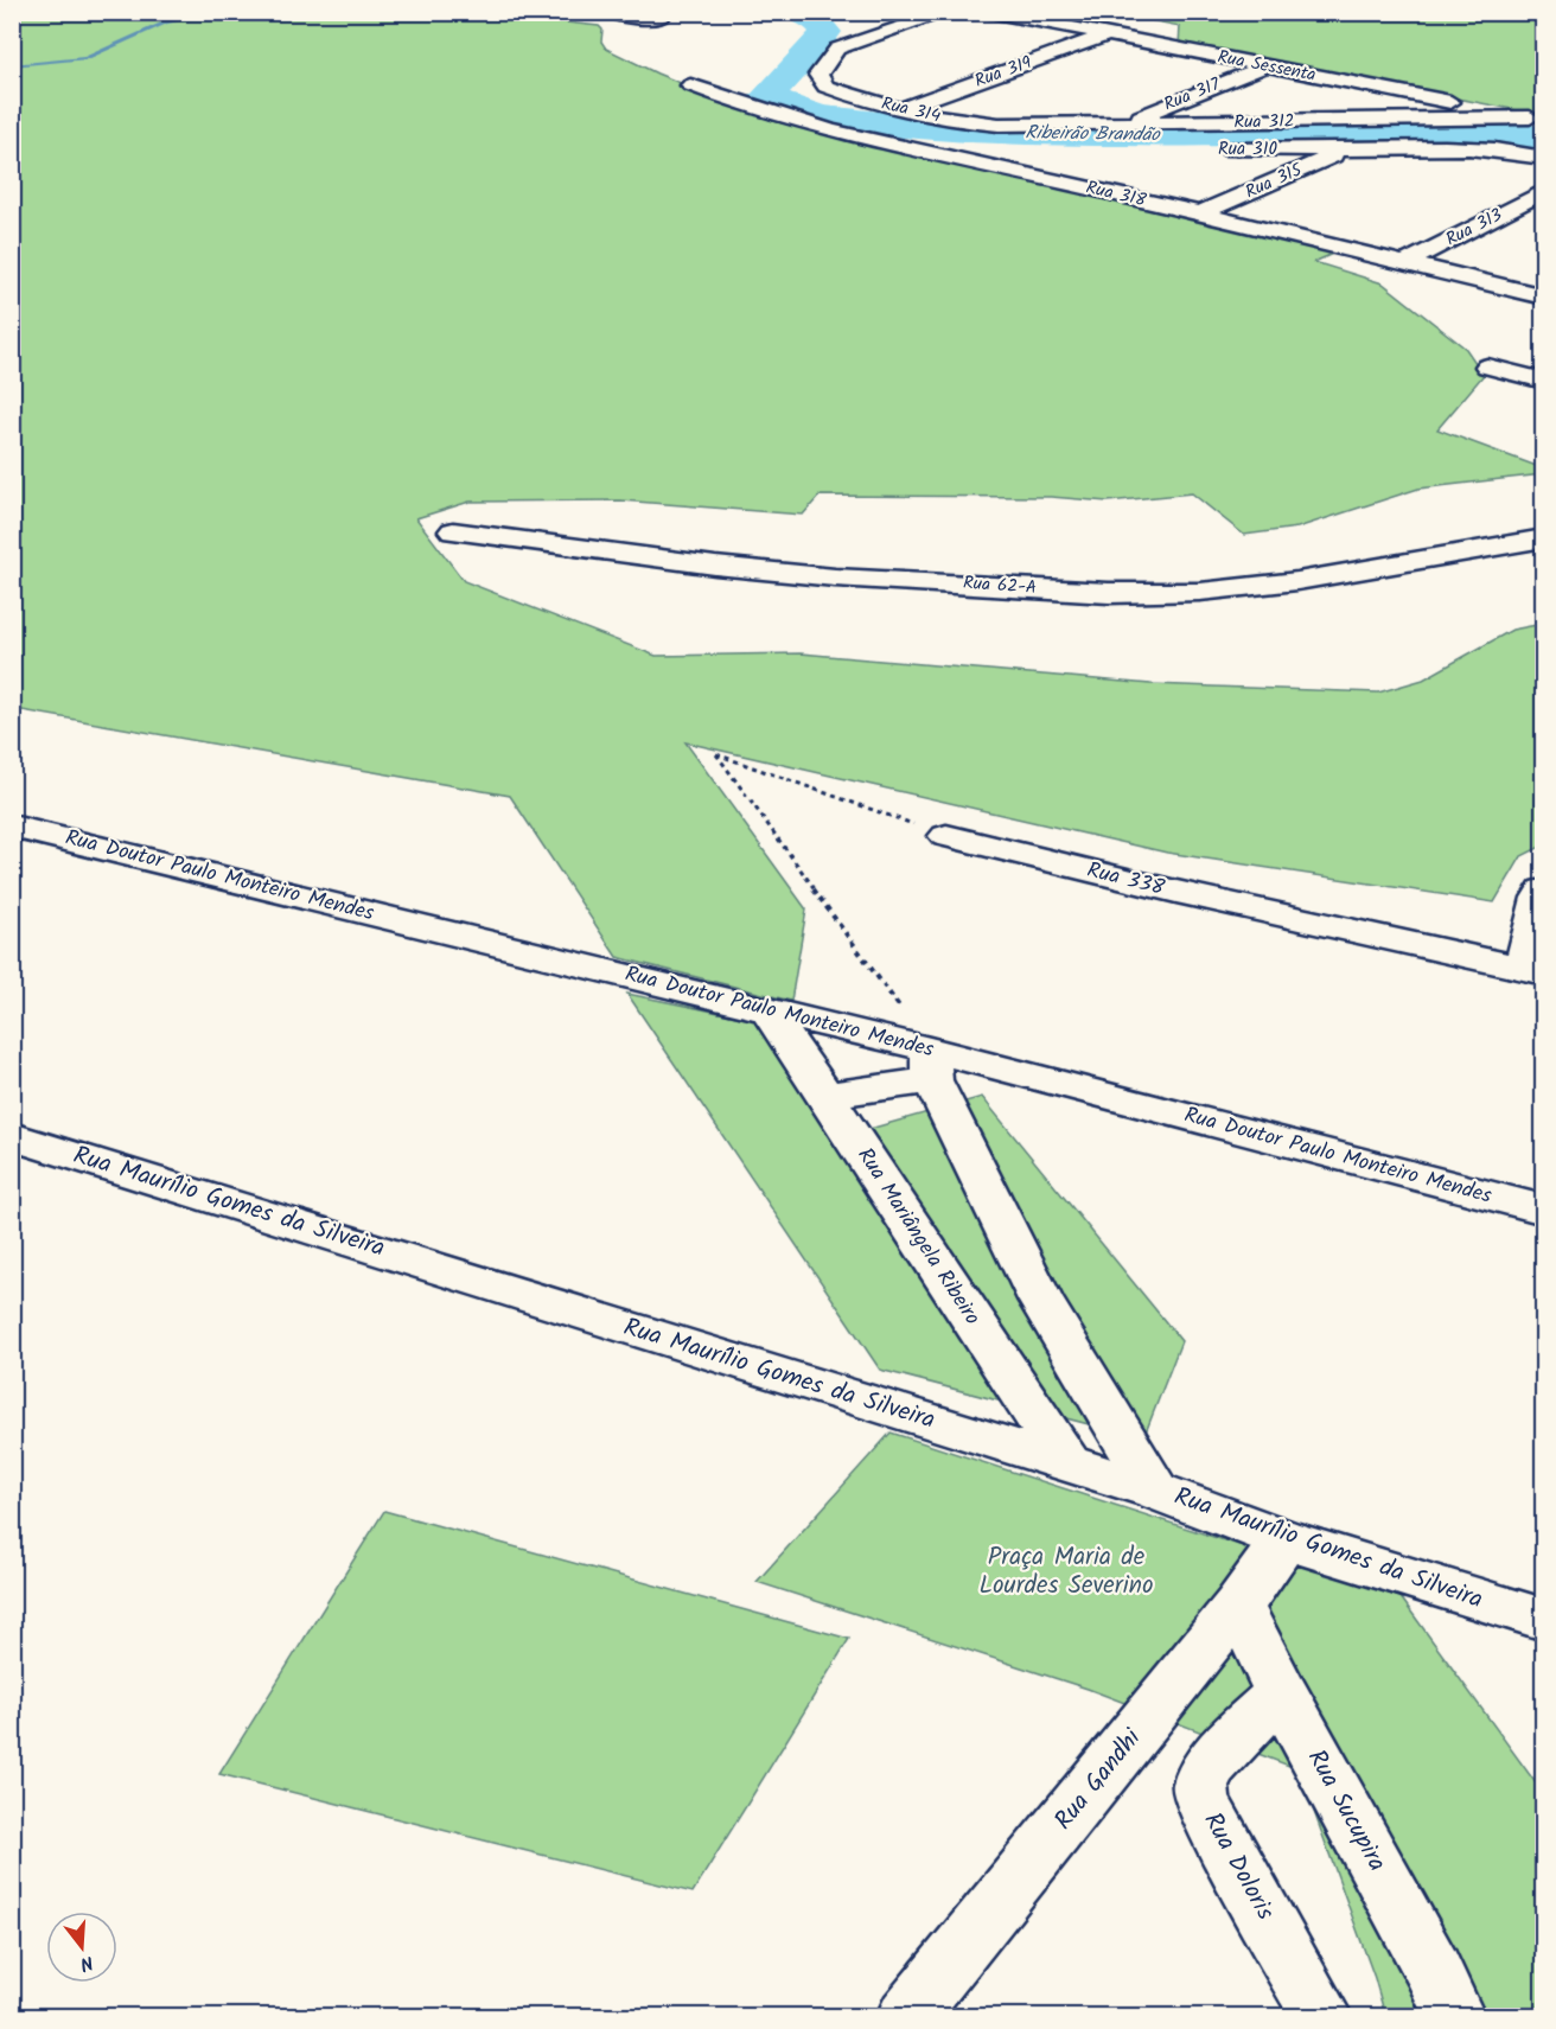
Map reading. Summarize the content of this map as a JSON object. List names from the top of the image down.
{
  "streets": {
    "street": [
      "Rua Sessenta",
      "Rua 319",
      "Rua 317",
      "Rua 314",
      "Rua 312",
      "Rua 310",
      "Rua 315",
      "Rua 318",
      "Rua 313",
      "Rua 62-A",
      "Rua Doutor Paulo Monteiro Mendes",
      "Rua 338",
      "Rua Maurílio Gomes da Silveira",
      "Rua Mariângela Ribeiro",
      "Rua Gandhi",
      "Rua Sucupira",
      "Rua Doloris"
    ]
  },
  "crossings": [
    ["Rua Sessenta", "Rua 319"],
    ["Rua Sessenta", "Rua 317"],
    ["Rua Sessenta", "Rua 312"],
    ["Rua 319", "Rua 314"],
    ["Rua 317", "Rua 312"],
    ["Rua 314", "Rua 312"],
    ["Rua 310", "Rua 315"],
    ["Rua 315", "Rua 318"],
    ["Rua 318", "Rua 313"],
    ["Rua Doutor Paulo Monteiro Mendes", "Rua Mariângela Ribeiro"],
    ["Rua Maurílio Gomes da Silveira", "Rua Mariângela Ribeiro"],
    ["Rua Maurílio Gomes da Silveira", "Rua Gandhi"],
    ["Rua Gandhi", "Rua Sucupira"],
    ["Rua Sucupira", "Rua Doloris"]
  ],
  "water": ["Ribeirão Brandão"],
  "parks": ["Praça Maria de Lourdes Severino"],
  "north": "bottom"
}
